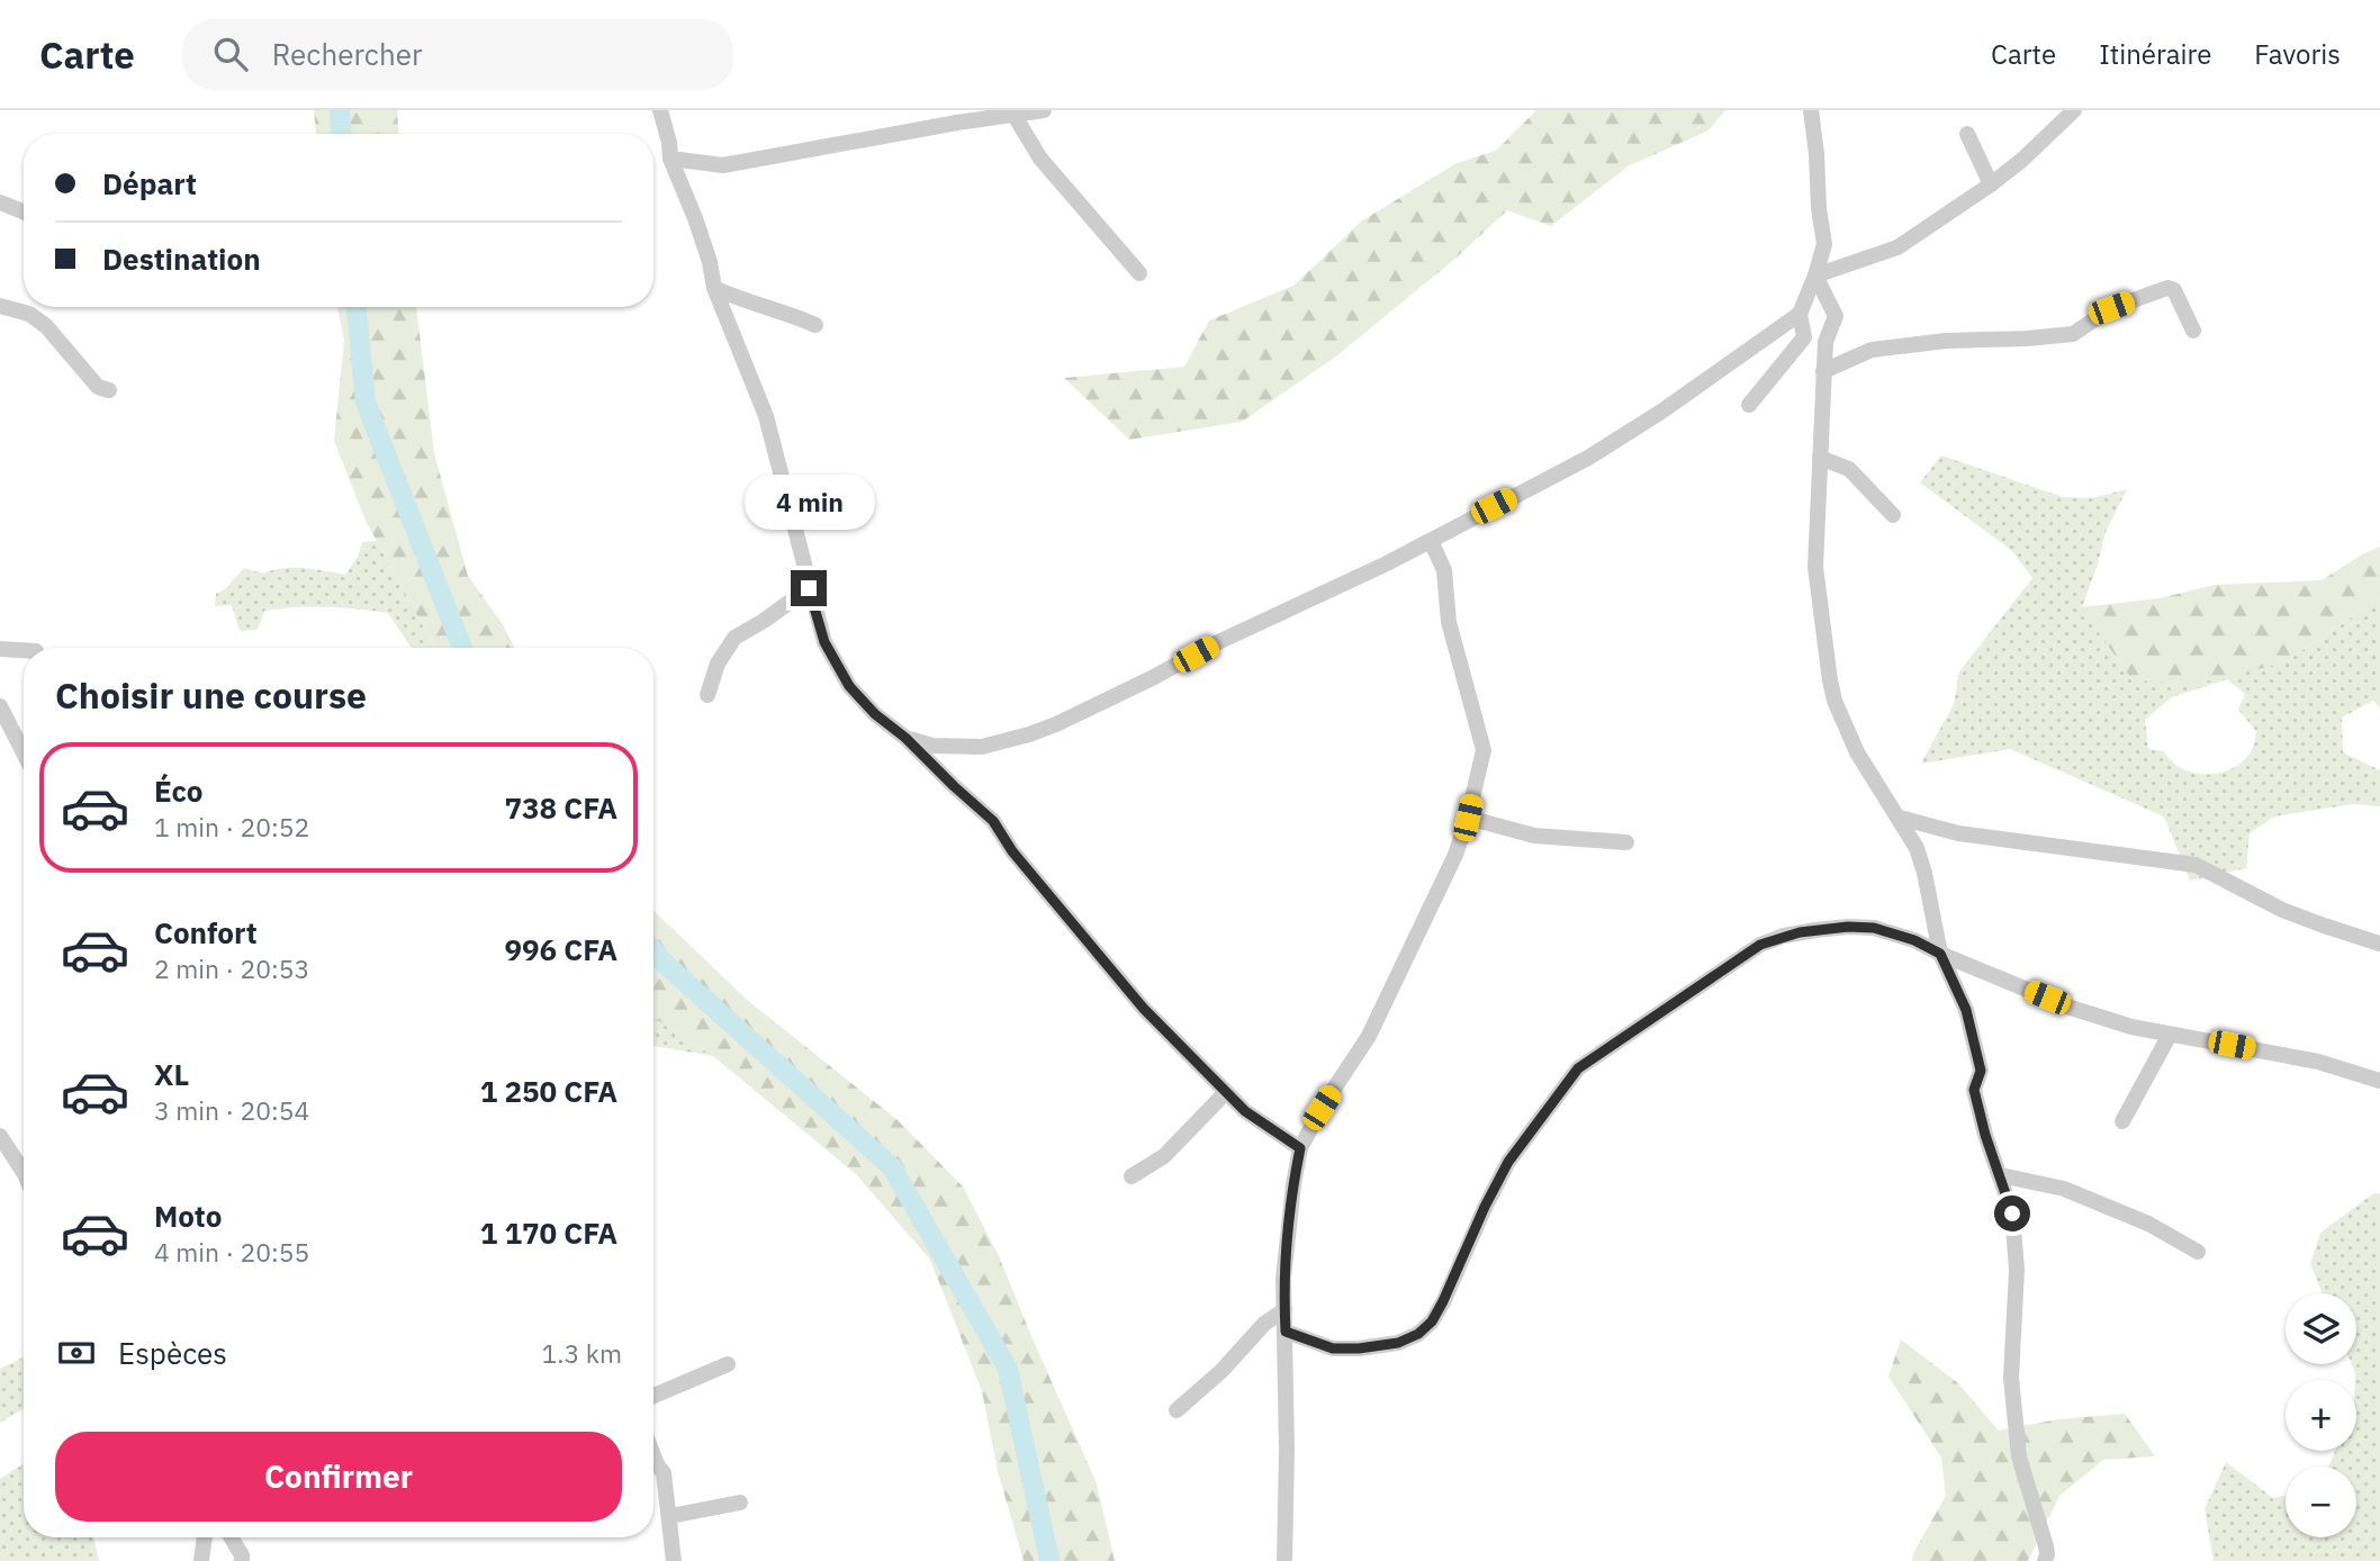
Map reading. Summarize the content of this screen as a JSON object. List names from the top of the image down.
{
  "page": {
    "header": "Carte",
    "search": "Rechercher",
    "nav": ["Carte", "Itinéraire", "Favoris"],
    "banner": ["Départ", "Destination"],
    "bubble": "4 min",
    "heading": "Choisir une course",
    "list": [
      {
        "name": "Éco",
        "note": "1 min · 20:52",
        "value": "738 CFA"
      },
      {
        "name": "Confort",
        "note": "2 min · 20:53",
        "value": "996 CFA"
      },
      {
        "name": "XL",
        "note": "3 min · 20:54",
        "value": "1 250 CFA"
      },
      {
        "name": "Moto",
        "note": "4 min · 20:55",
        "value": "1 170 CFA"
      }
    ],
    "map_buttons": ["+", "−"],
    "pay": ["Espèces", "1.3 km"],
    "buttons": "Confirmer"
  }
}
